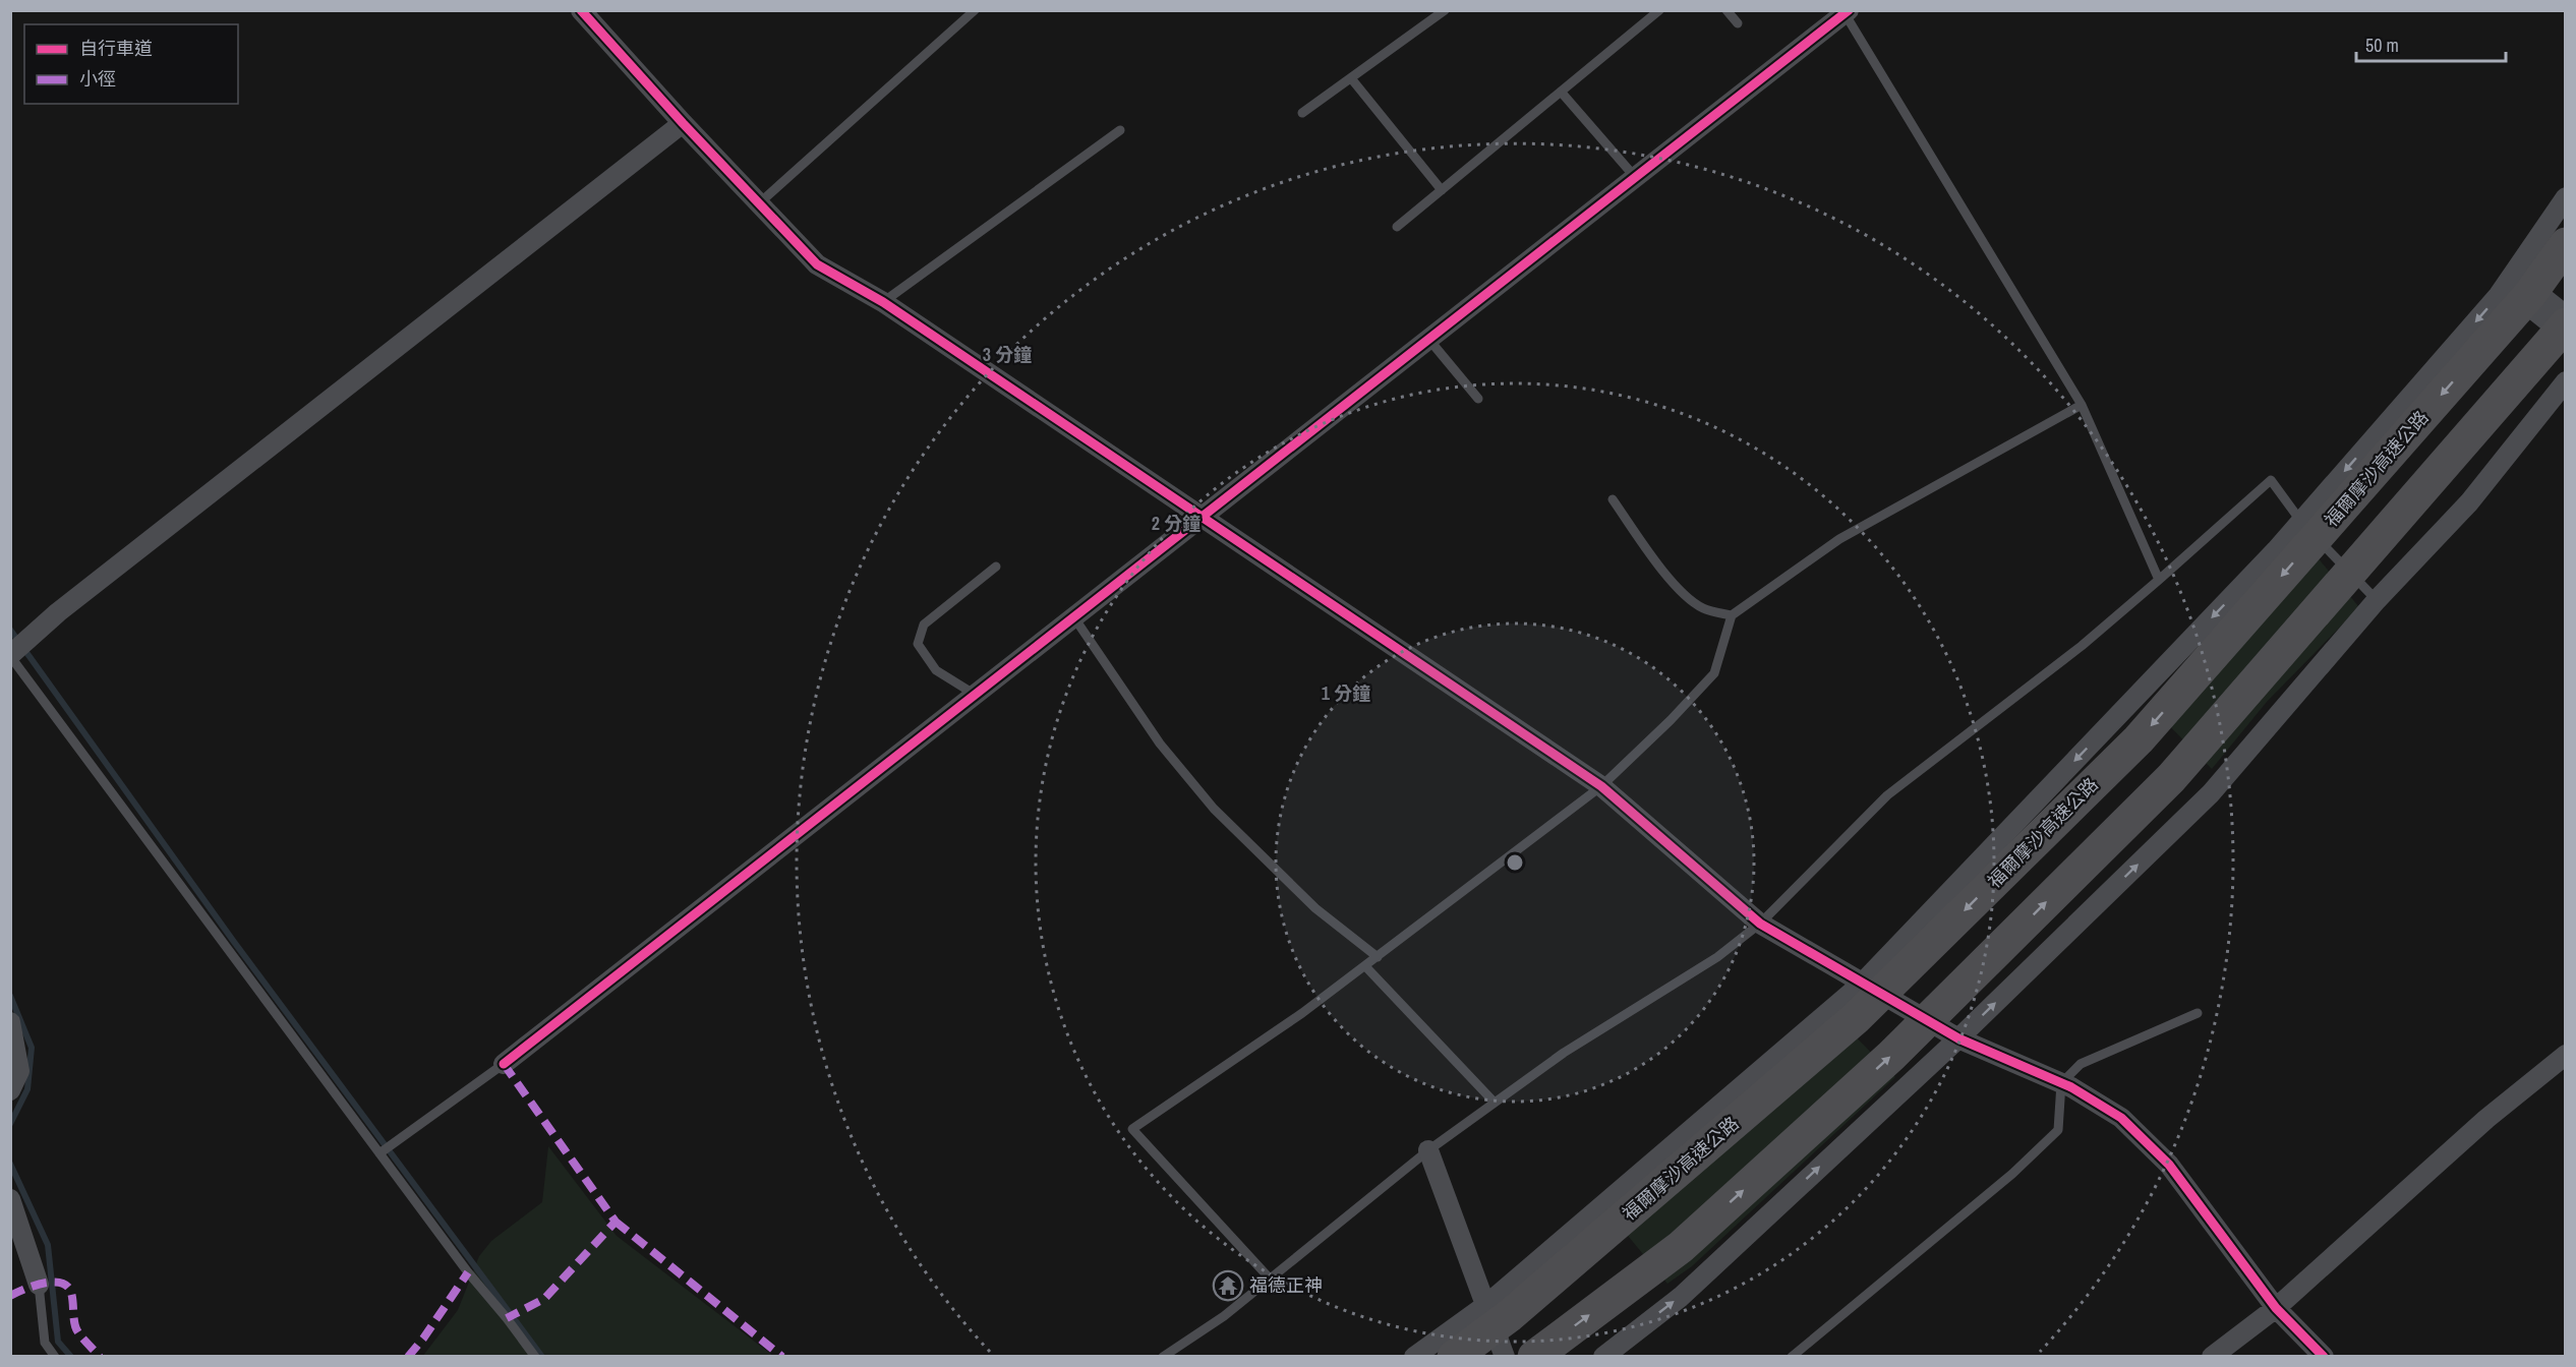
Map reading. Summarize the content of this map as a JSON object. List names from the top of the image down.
{
  "streets": {
    "highway": ["福爾摩沙高速公路"]
  },
  "places": {
    "temple": ["福德正神"]
  },
  "legend": ["自行車道", "小徑"],
  "scale_bar": "50 m",
  "rings": ["3 分鐘", "2 分鐘", "1 分鐘"]
}
